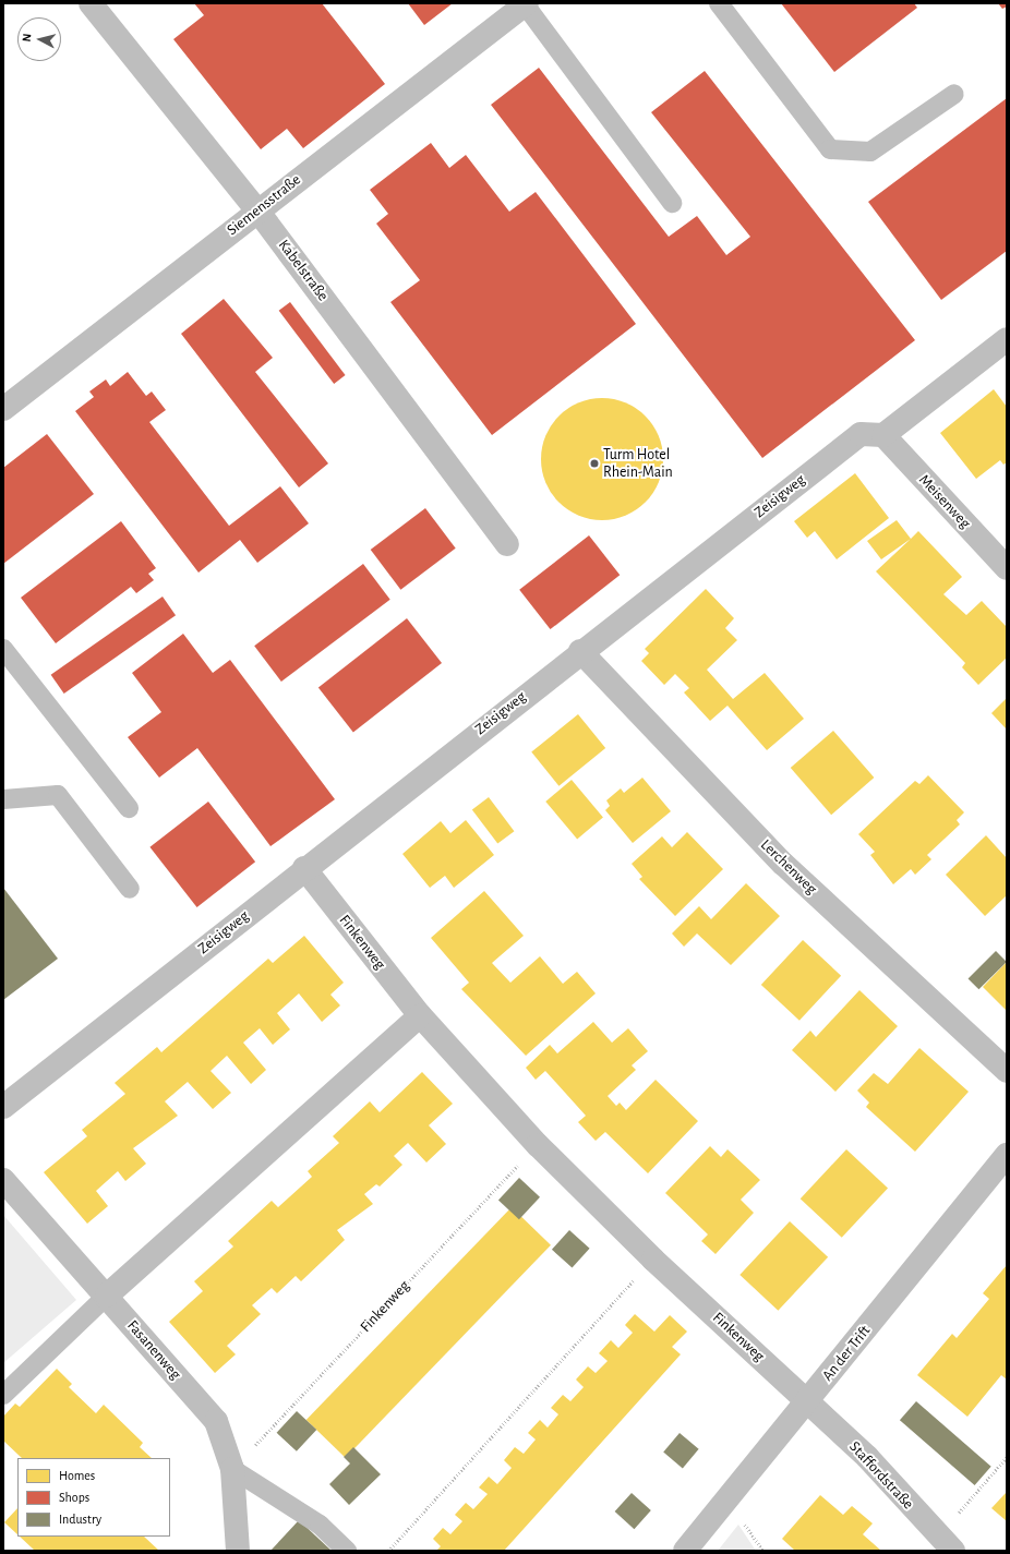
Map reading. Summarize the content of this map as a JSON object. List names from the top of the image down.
{
  "streets": {
    "street": [
      "Siemensstraße",
      "Kabelstraße",
      "Zeisigweg",
      "Meisenweg",
      "Lerchenweg",
      "Finkenweg",
      "Fasanenweg",
      "An der Trift",
      "Staffordstraße"
    ]
  },
  "crossings": [
    ["Siemensstraße", "Kabelstraße"],
    ["Zeisigweg", "Meisenweg"],
    ["Zeisigweg", "Lerchenweg"],
    ["Zeisigweg", "Finkenweg"],
    ["Finkenweg", "Fasanenweg"],
    ["Finkenweg", "An der Trift"],
    ["Finkenweg", "Staffordstraße"],
    ["An der Trift", "Staffordstraße"]
  ],
  "places": ["Turm Hotel Rhein-Main"],
  "legend": ["Homes", "Shops", "Industry"],
  "north": "left"
}
